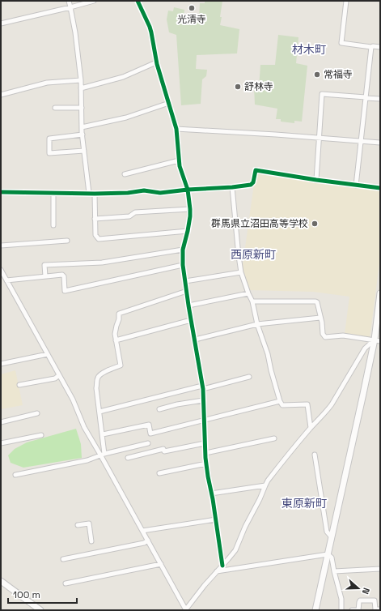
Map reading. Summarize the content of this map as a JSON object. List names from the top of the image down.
{
  "districts": ["材木町", "西原新町", "東原新町"],
  "places": [
    "光清寺",
    "常福寺",
    "舒林寺",
    "群馬県立沼田高等学校"
  ],
  "scale_bar": "100 m",
  "north": "right"
}
